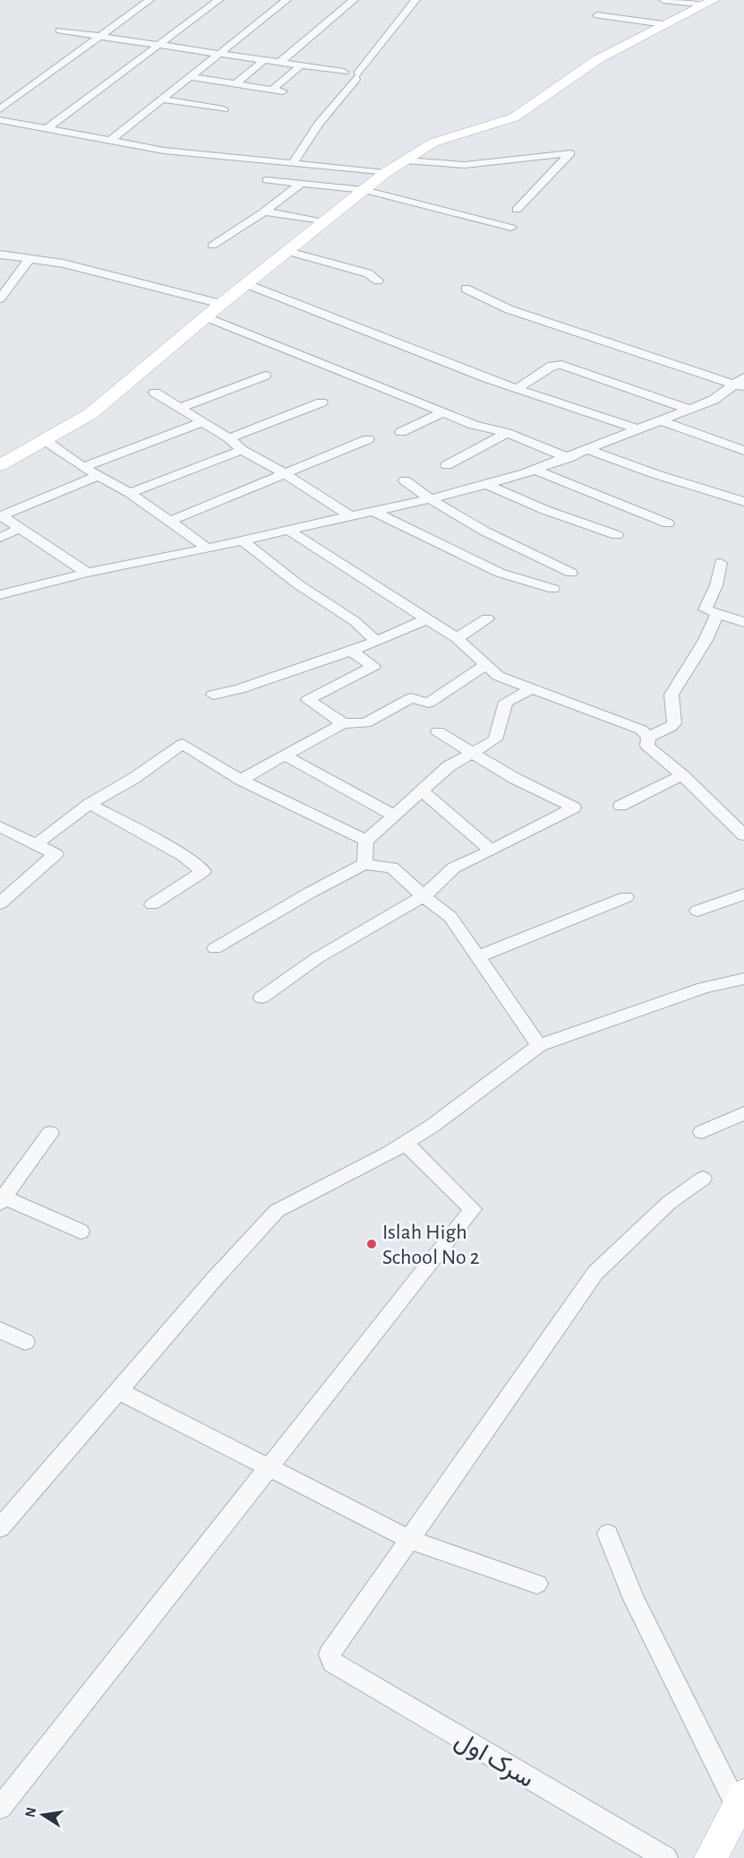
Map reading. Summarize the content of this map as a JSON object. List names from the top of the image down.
{
  "streets": {
    "street": ["سرک اول"]
  },
  "places": ["Islah High School No 2"],
  "north": "left"
}
